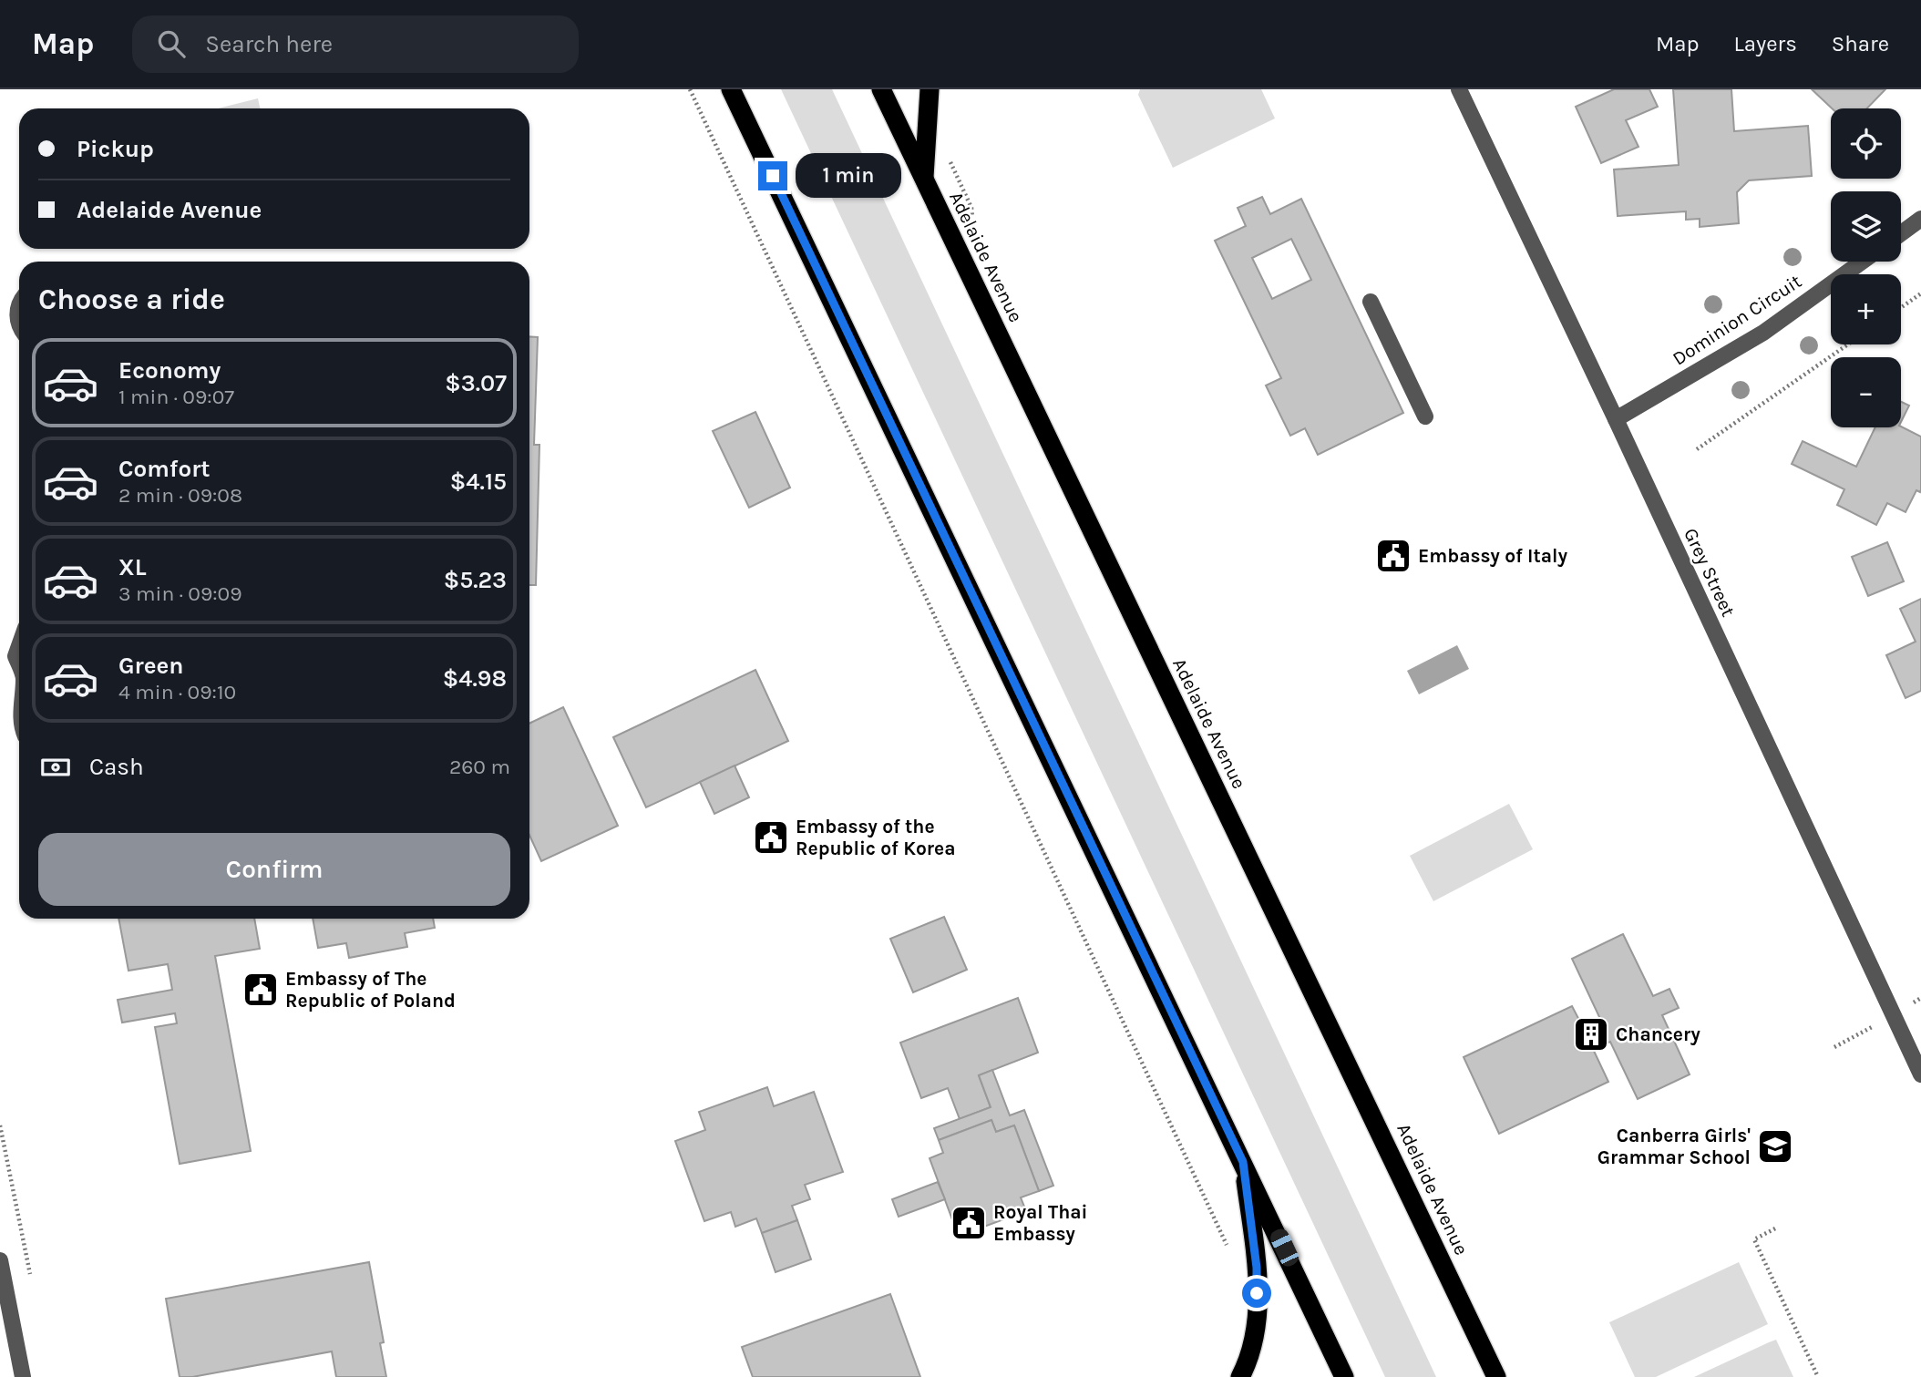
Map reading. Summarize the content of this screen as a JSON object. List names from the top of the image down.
{
  "streets": {
    "highway": ["Adelaide Avenue"],
    "street": ["Dominion Circuit", "Grey Street"]
  },
  "crossings": [
    ["Dominion Circuit", "Grey Street"]
  ],
  "places": {
    "public building": [
      "Embassy of Italy",
      "Embassy of the Republic of Korea",
      "Embassy of The Republic of Poland",
      "Royal Thai Embassy"
    ],
    "building": ["Chancery"],
    "school or university": ["Canberra Girls' Grammar School"]
  },
  "page": {
    "header": "Map",
    "search": "Search here",
    "nav": ["Map", "Layers", "Share"],
    "map_buttons": ["+", "−"],
    "banner": ["Pickup", "Adelaide Avenue"],
    "bubble": "1 min",
    "heading": "Choose a ride",
    "list": [
      {
        "name": "Economy",
        "note": "1 min · 09:07",
        "value": "$3.07"
      },
      {
        "name": "Comfort",
        "note": "2 min · 09:08",
        "value": "$4.15"
      },
      {
        "name": "XL",
        "note": "3 min · 09:09",
        "value": "$5.23"
      },
      {
        "name": "Green",
        "note": "4 min · 09:10",
        "value": "$4.98"
      }
    ],
    "pay": ["Cash", "260 m"],
    "buttons": "Confirm"
  }
}
